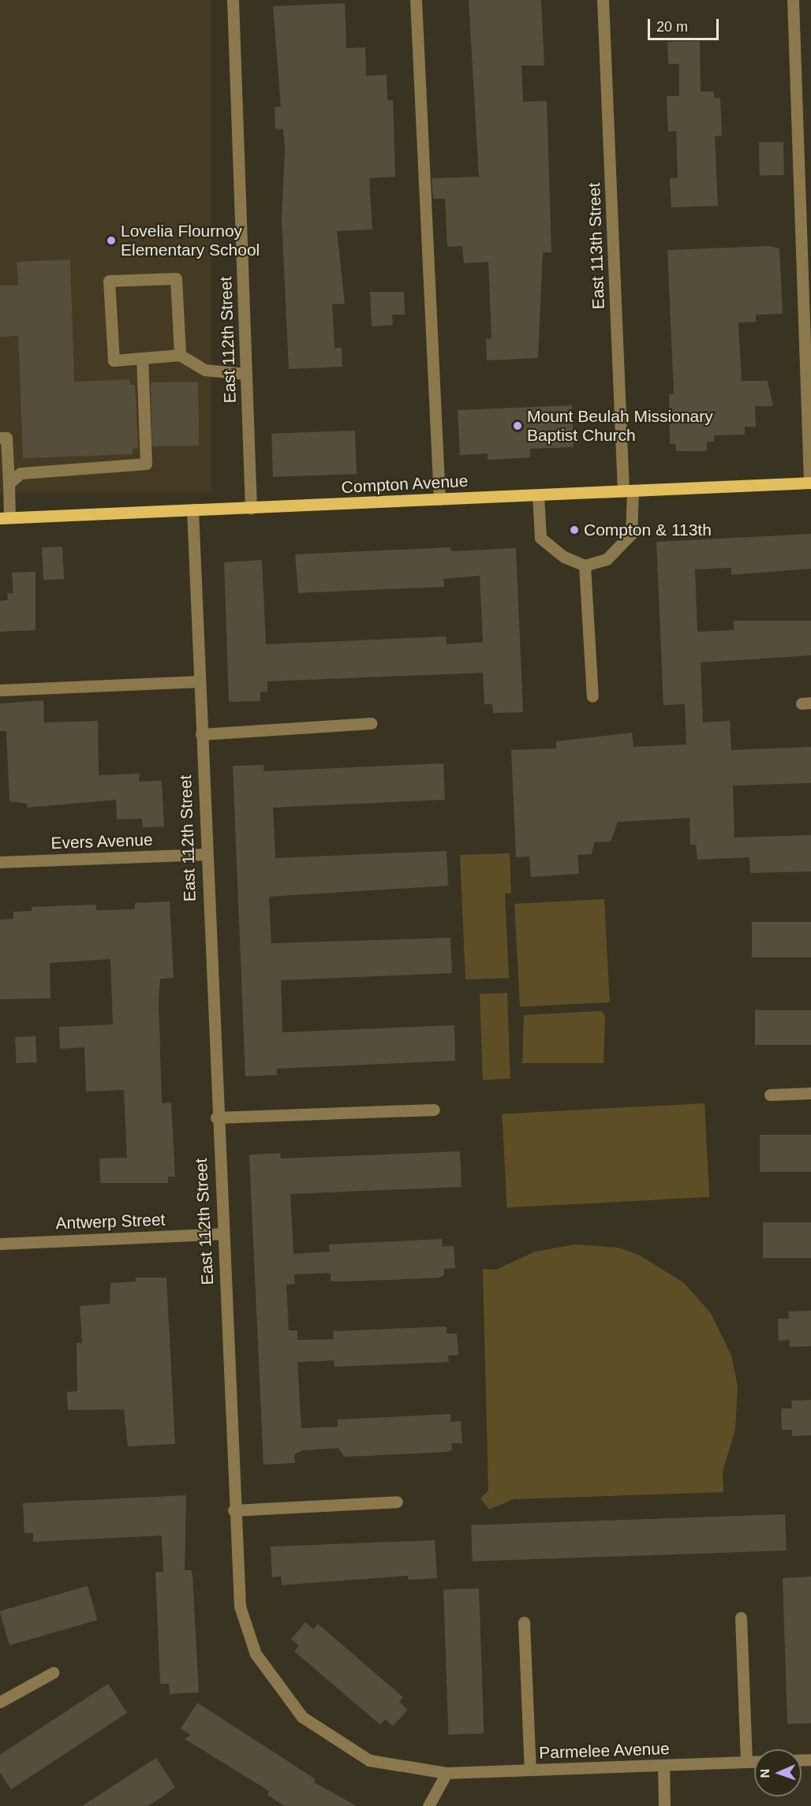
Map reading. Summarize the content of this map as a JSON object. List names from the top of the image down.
{
  "streets": {
    "main road": ["Compton Avenue"],
    "street": [
      "East 113th Street",
      "East 112th Street",
      "Evers Avenue",
      "Antwerp Street",
      "Parmelee Avenue"
    ]
  },
  "crossings": [
    ["East 113th Street", "Compton Avenue"],
    ["East 112th Street", "Compton Avenue"],
    ["East 112th Street", "Evers Avenue"],
    ["East 112th Street", "Antwerp Street"],
    ["East 112th Street", "Parmelee Avenue"]
  ],
  "places": ["Lovelia Flournoy Elementary School", "Mount Beulah Missionary Baptist Church", "Compton & 113th"],
  "scale_bar": "20 m",
  "north": "left"
}
